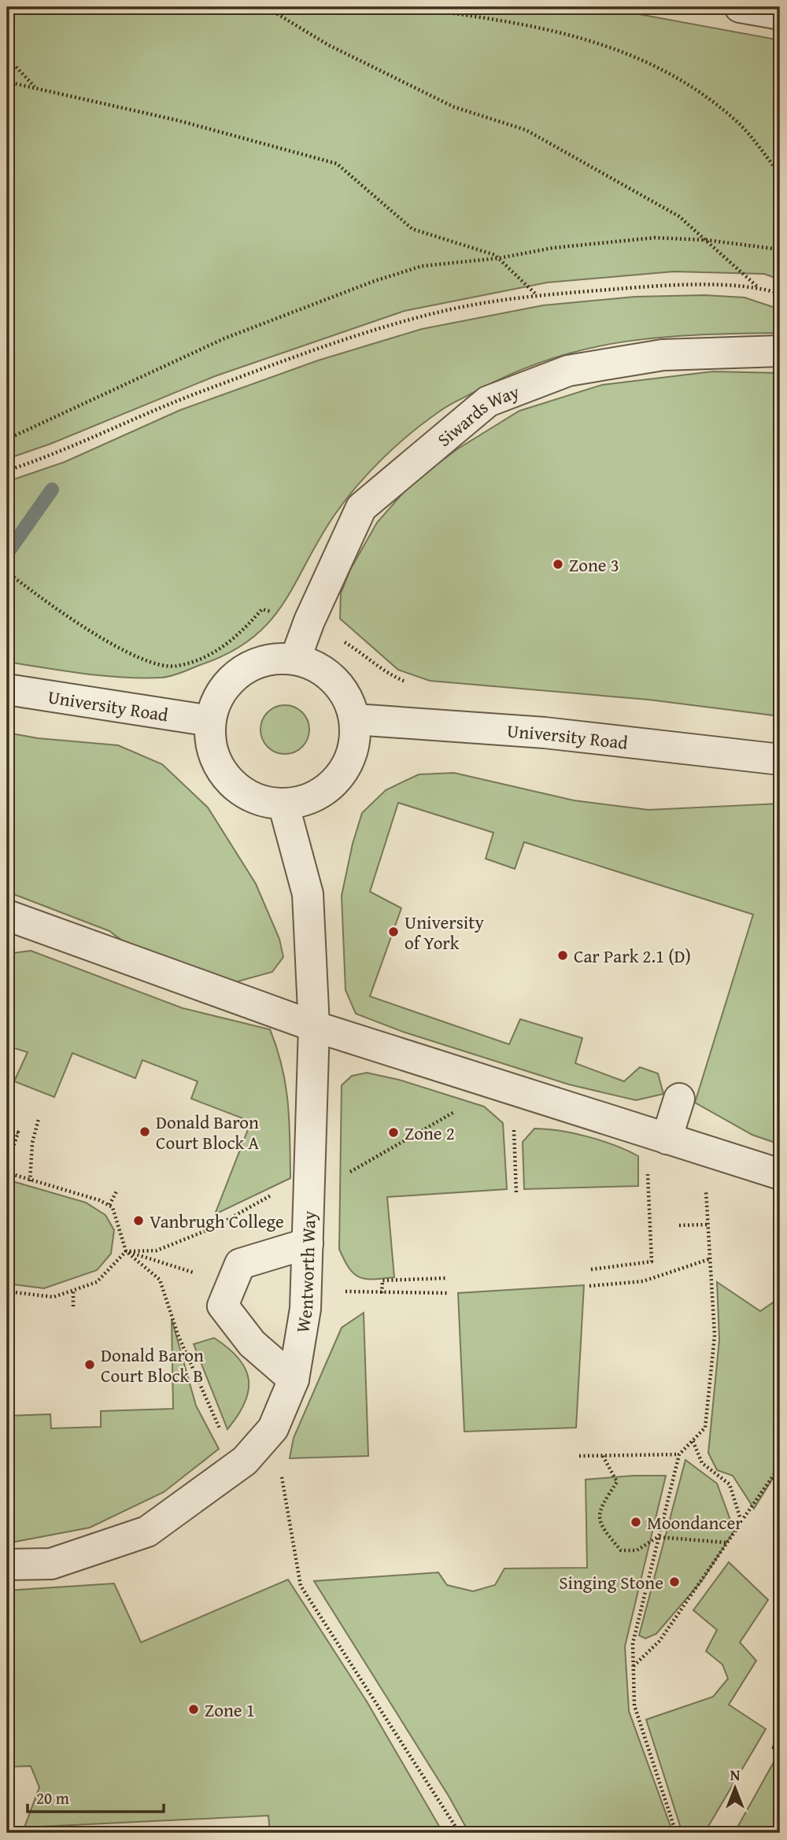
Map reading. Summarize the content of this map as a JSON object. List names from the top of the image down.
{
  "streets": {
    "street": ["Siwards Way", "University Road", "Wentworth Way"]
  },
  "crossings": [
    ["Siwards Way", "University Road"],
    ["Siwards Way", "Wentworth Way"],
    ["University Road", "Wentworth Way"]
  ],
  "places": [
    "Zone 3",
    "University of York",
    "Car Park 2.1 (D)",
    "Donald Baron Court Block A",
    "Zone 2",
    "Vanbrugh College",
    "Donald Baron Court Block B",
    "Moondancer",
    "Singing Stone",
    "Zone 1"
  ],
  "scale_bar": "20 m",
  "north": "top"
}
